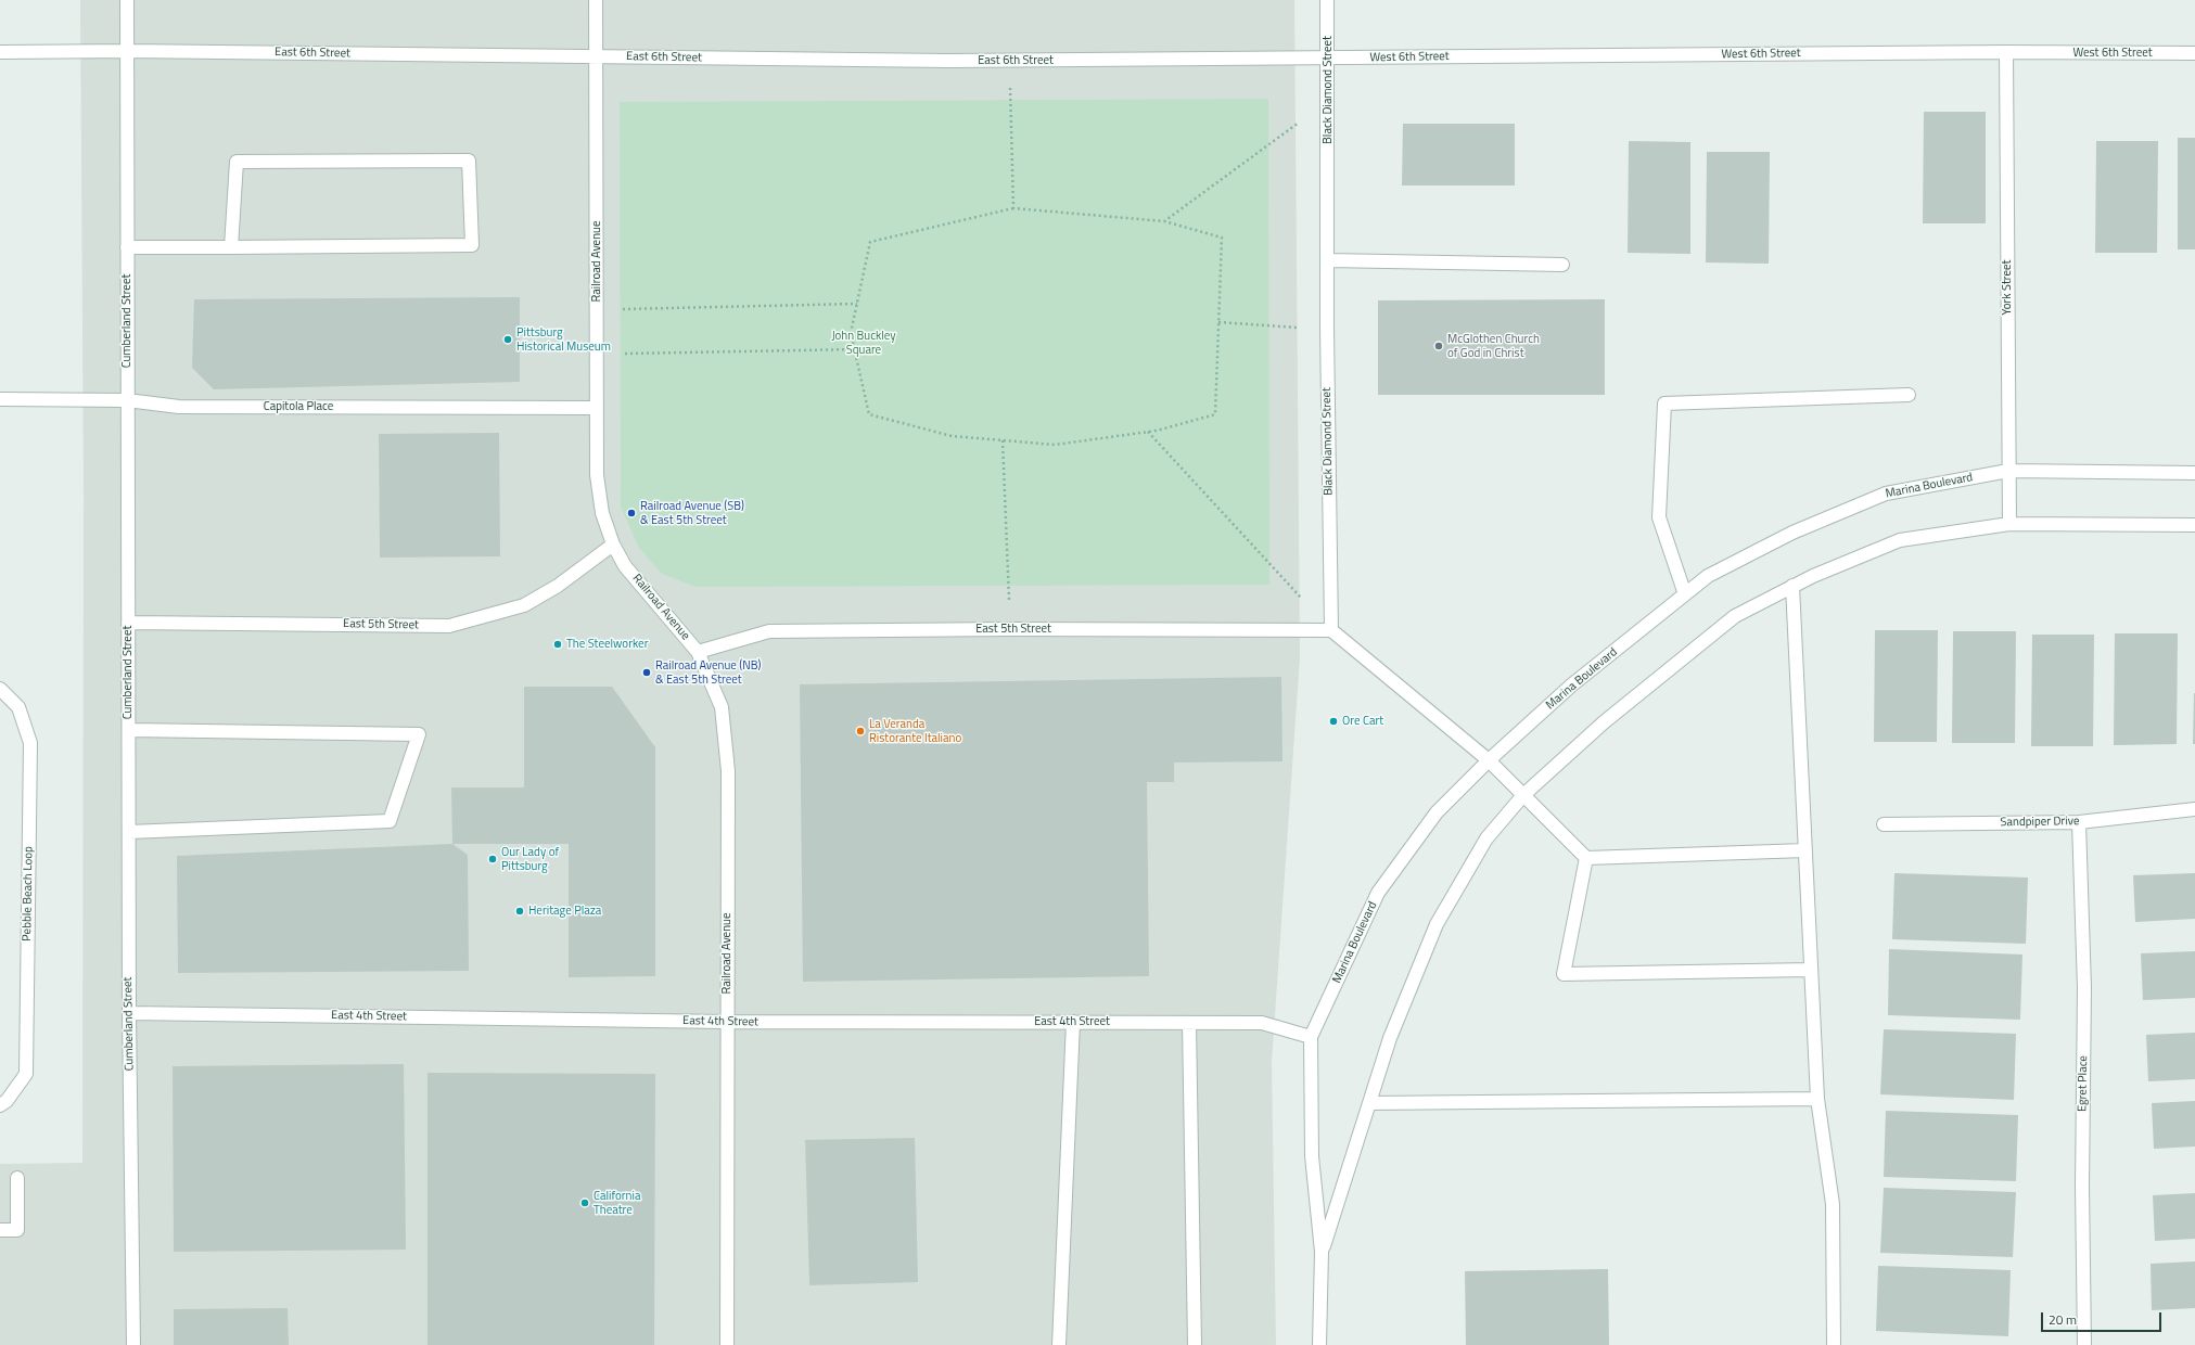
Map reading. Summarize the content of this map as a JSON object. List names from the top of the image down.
{
  "streets": {
    "street": [
      "East 6th Street",
      "West 6th Street",
      "Black Diamond Street",
      "Railroad Avenue",
      "York Street",
      "Cumberland Street",
      "Capitola Place",
      "Marina Boulevard",
      "East 5th Street",
      "Sandpiper Drive",
      "Pebble Beach Loop",
      "East 4th Street",
      "Egret Place"
    ]
  },
  "crossings": [
    ["East 6th Street", "West 6th Street"],
    ["East 6th Street", "Black Diamond Street"],
    ["East 6th Street", "Railroad Avenue"],
    ["East 6th Street", "Cumberland Street"],
    ["West 6th Street", "Black Diamond Street"],
    ["West 6th Street", "York Street"],
    ["Black Diamond Street", "East 5th Street"],
    ["Railroad Avenue", "Capitola Place"],
    ["Railroad Avenue", "East 5th Street"],
    ["Railroad Avenue", "East 4th Street"],
    ["York Street", "Marina Boulevard"],
    ["Cumberland Street", "Capitola Place"],
    ["Cumberland Street", "East 5th Street"],
    ["Cumberland Street", "East 4th Street"],
    ["Marina Boulevard", "East 4th Street"],
    ["Sandpiper Drive", "Egret Place"]
  ],
  "parks": ["John Buckley Square"],
  "places": [
    "Pittsburg Historical Museum",
    "McGlothen Church of God in Christ",
    "Railroad Avenue (SB) & East 5th Street",
    "The Steelworker",
    "Railroad Avenue (NB) & East 5th Street",
    "Ore Cart",
    "La Veranda Ristorante Italiano",
    "Our Lady of Pittsburg",
    "Heritage Plaza",
    "California Theatre"
  ],
  "scale_bar": "20 m"
}
